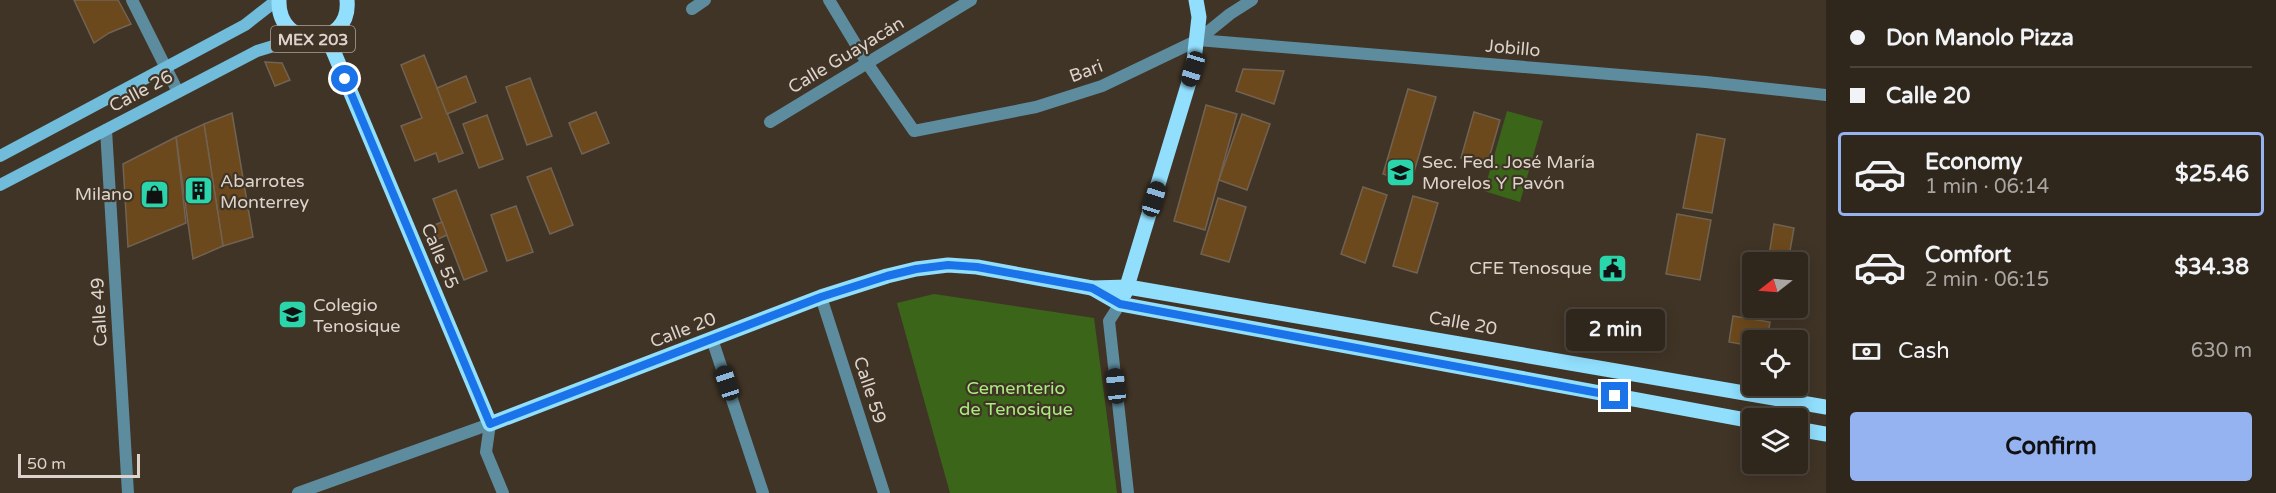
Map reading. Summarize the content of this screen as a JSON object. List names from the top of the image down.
{
  "streets": {
    "main road": [
      "MEX 203",
      "Calle 26",
      "Calle 55",
      "Calle 20"
    ],
    "street": [
      "Jobillo",
      "Calle Guayacán",
      "Bari",
      "Calle 49",
      "Calle 59"
    ]
  },
  "crossings": [
    ["MEX 203", "Calle 26"],
    ["MEX 203", "Calle 55"],
    ["Jobillo", "Bari"],
    ["Calle Guayacán", "Bari"],
    ["Calle 26", "Calle 49"],
    ["Calle 55", "Calle 20"],
    ["Calle 20", "Calle 59"]
  ],
  "parks": ["Cementerio de Tenosique"],
  "places": {
    "school or university": ["Sec. Fed. José María Morelos Y Pavón", "Colegio Tenosique"],
    "building": ["Abarrotes Monterrey"],
    "shop": ["Milano"],
    "public building": ["CFE Tenosque"]
  },
  "scale_bar": "50 m",
  "north": "left",
  "page": {
    "banner": ["Don Manolo Pizza", "Calle 20"],
    "list": [
      {
        "name": "Economy",
        "note": "1 min · 06:14",
        "value": "$25.46"
      },
      {
        "name": "Comfort",
        "note": "2 min · 06:15",
        "value": "$34.38"
      }
    ],
    "bubble": "2 min",
    "pay": ["Cash", "630 m"],
    "buttons": "Confirm",
    "scale": "50 m"
  }
}
